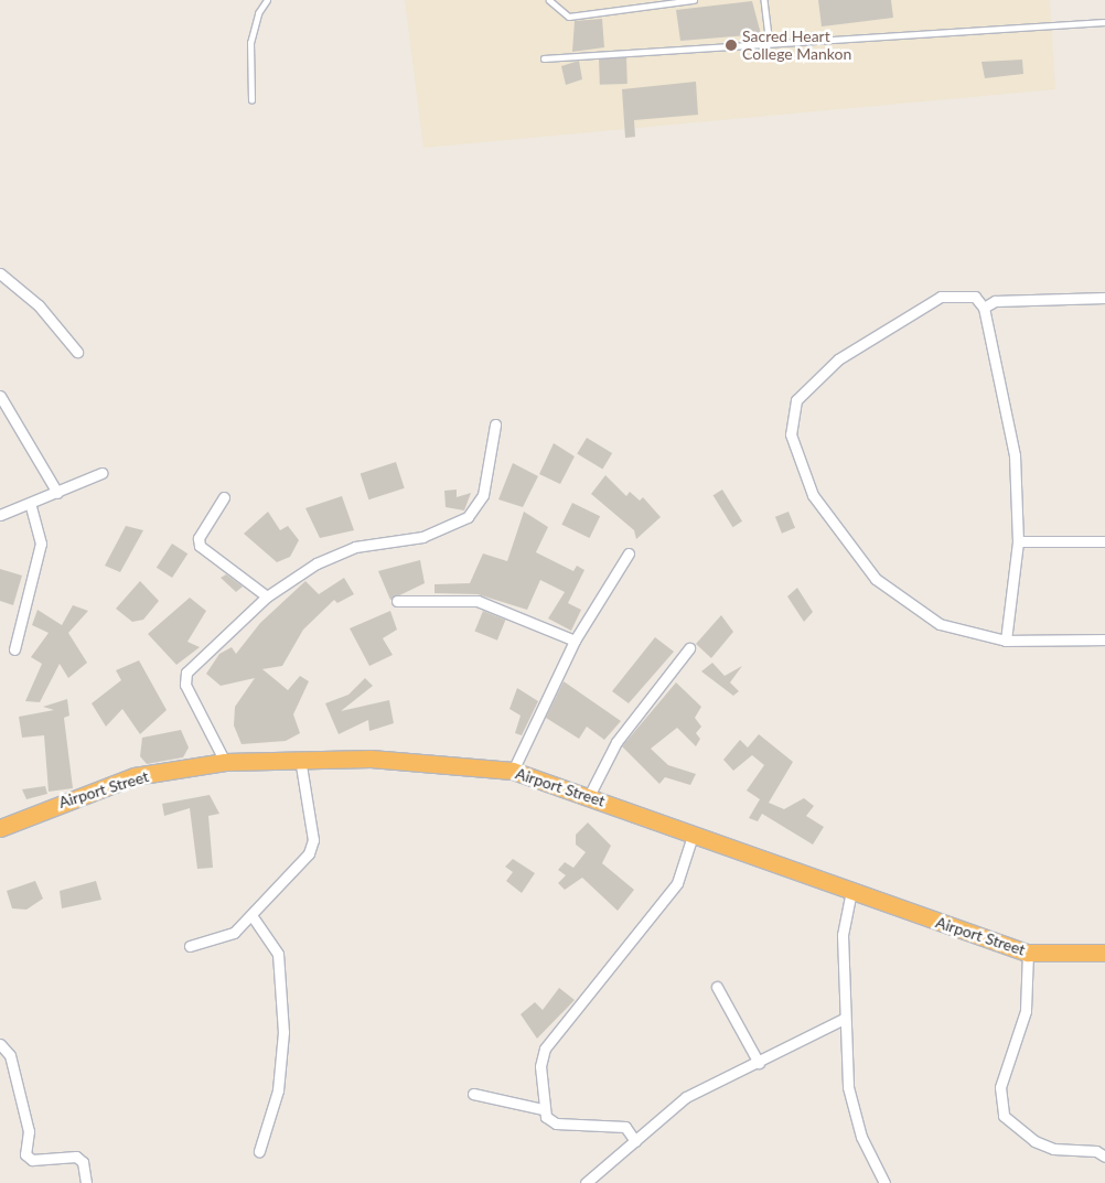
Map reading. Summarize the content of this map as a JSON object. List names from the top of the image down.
{
  "streets": {
    "highway": ["Airport Street"]
  },
  "places": ["Sacred Heart College Mankon"]
}
